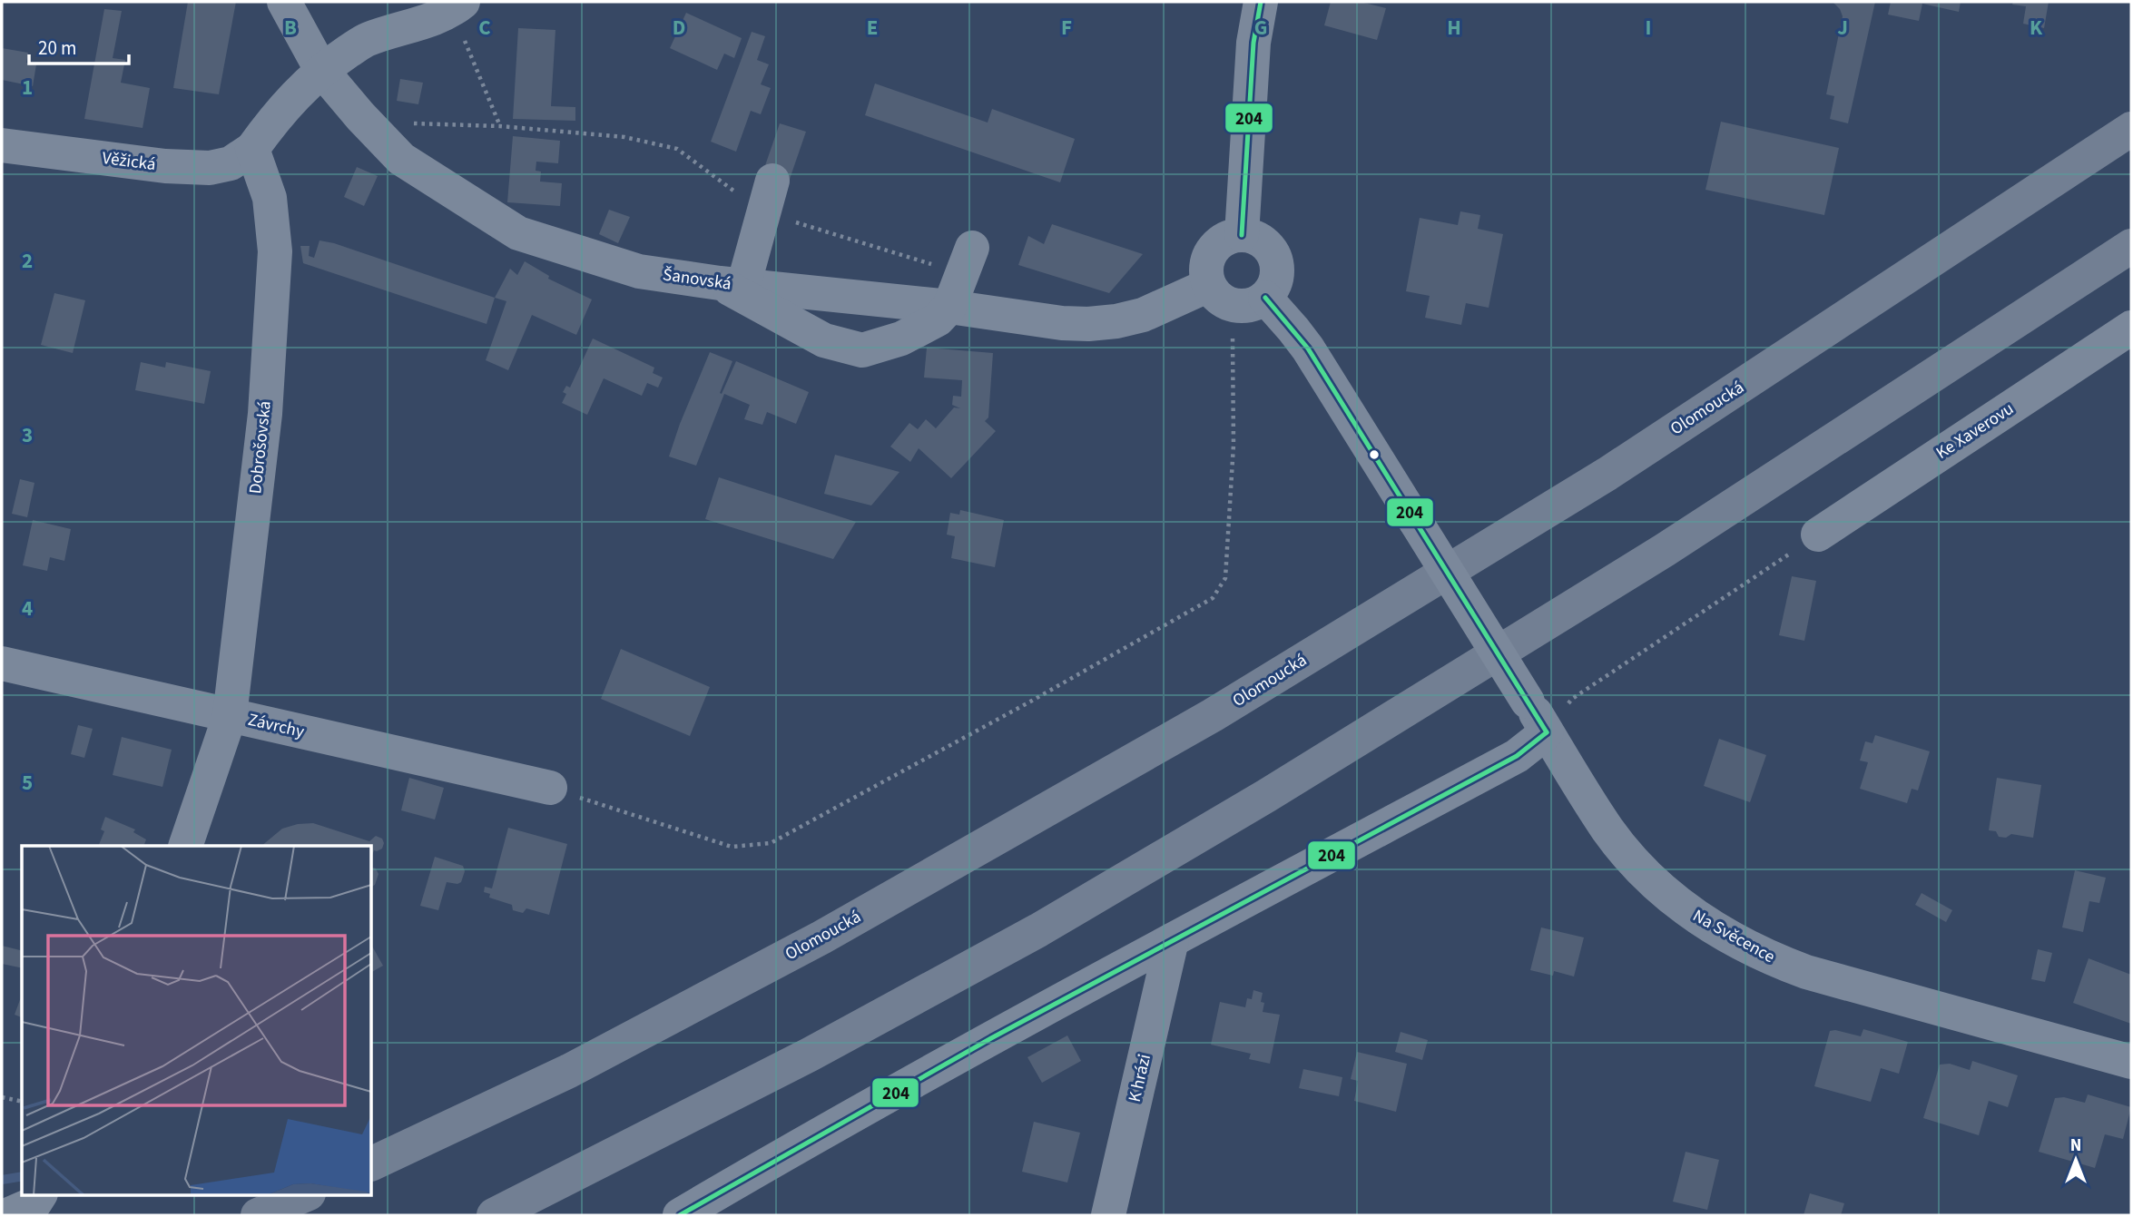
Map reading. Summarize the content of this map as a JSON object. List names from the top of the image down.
{
  "streets": {
    "highway": ["Olomoucká"],
    "street": [
      "Věžická",
      "Šanovská",
      "Ke Xaverovu",
      "Dobrošovská",
      "Závrchy",
      "Na Svěcence",
      "K hrázi"
    ]
  },
  "crossings": [
    ["Věžická", "Dobrošovská"],
    ["Šanovská", "Na Svěcence"],
    ["Dobrošovská", "Závrchy"]
  ],
  "lines": ["transit line 204"],
  "scale_bar": "20 m",
  "north": "top",
  "grid": {
    "columns": [
      "B",
      "C",
      "D",
      "E",
      "F",
      "G",
      "H",
      "I",
      "J",
      "K"
    ],
    "rows": [
      "1",
      "2",
      "3",
      "4",
      "5"
    ]
  }
}
